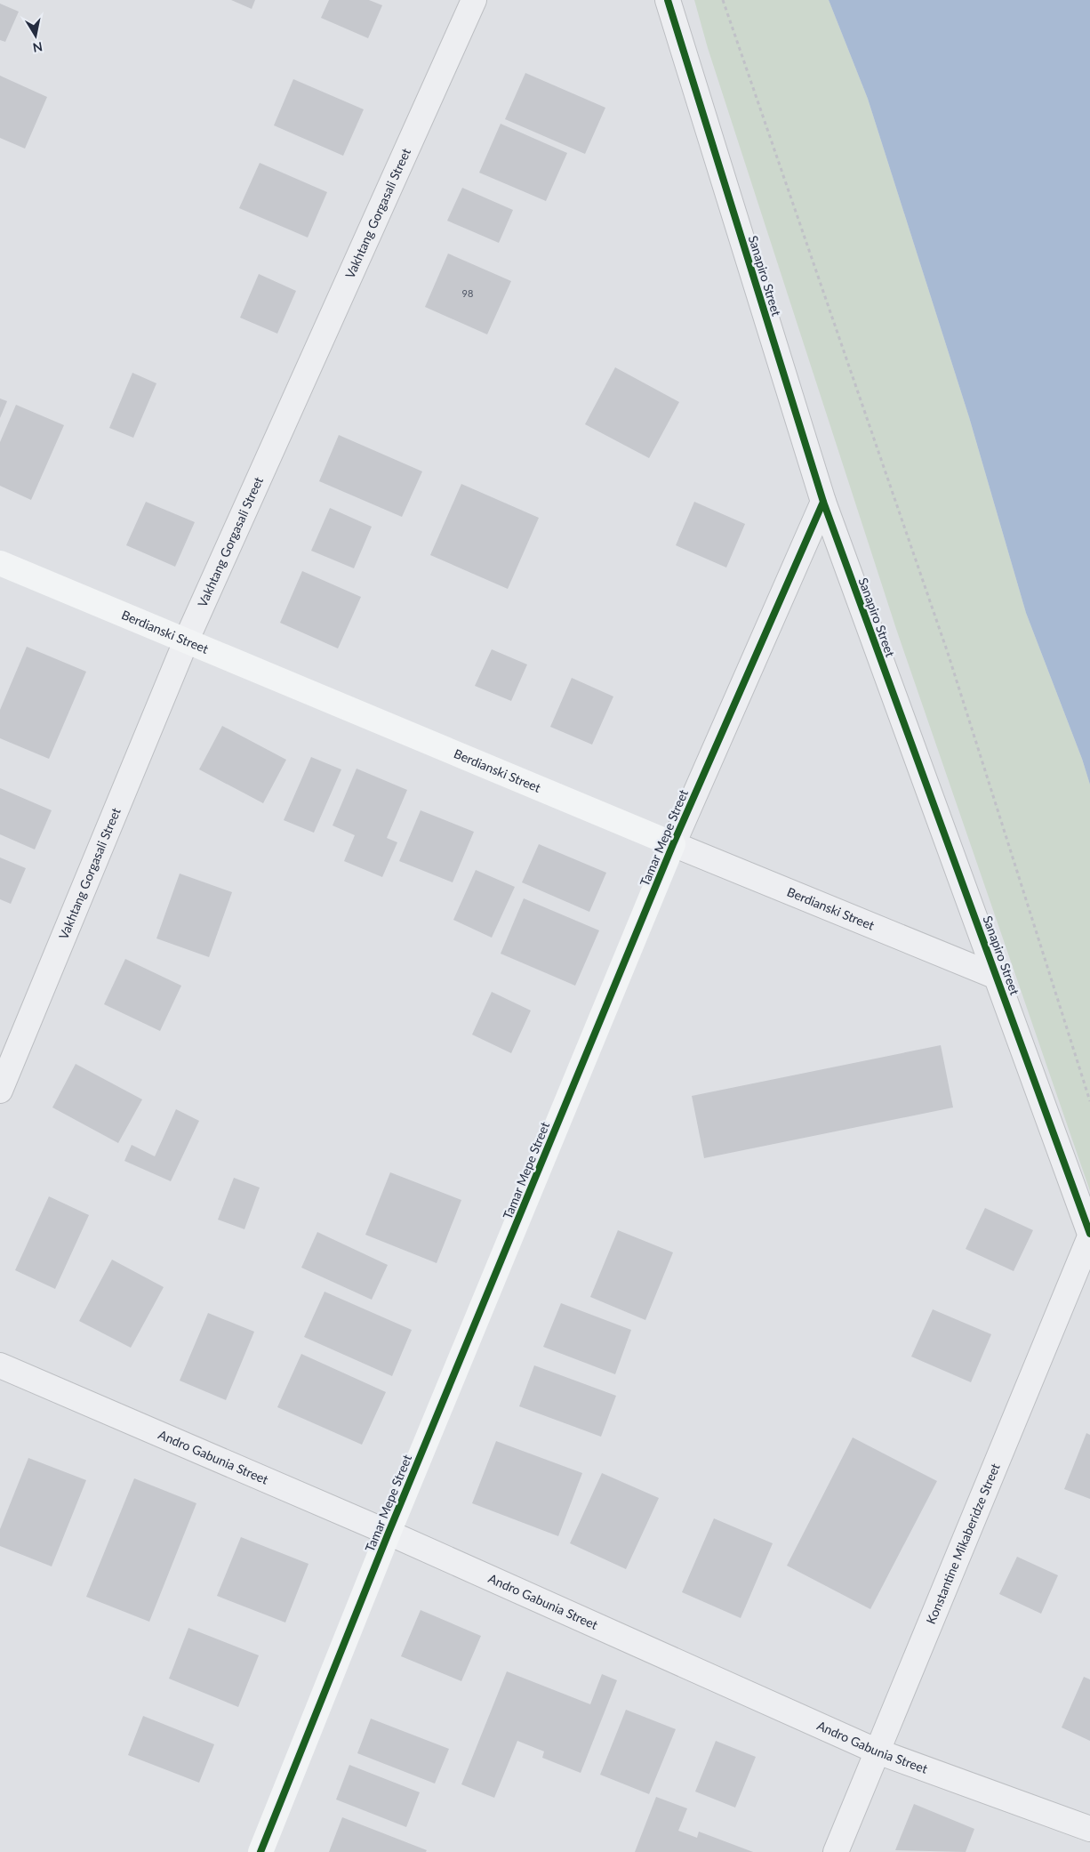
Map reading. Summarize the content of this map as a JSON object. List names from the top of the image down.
{
  "streets": {
    "street": [
      "Vakhtang Gorgasali Street",
      "Sanapiro Street",
      "Berdianski Street",
      "Tamar Mepe Street",
      "Andro Gabunia Street",
      "Konstantine Mikaberidze Street"
    ]
  },
  "crossings": [
    ["Vakhtang Gorgasali Street", "Berdianski Street"],
    ["Sanapiro Street", "Berdianski Street"],
    ["Sanapiro Street", "Tamar Mepe Street"],
    ["Sanapiro Street", "Konstantine Mikaberidze Street"],
    ["Berdianski Street", "Tamar Mepe Street"],
    ["Tamar Mepe Street", "Andro Gabunia Street"],
    ["Andro Gabunia Street", "Konstantine Mikaberidze Street"]
  ],
  "house_numbers": ["98"],
  "north": "bottom"
}
